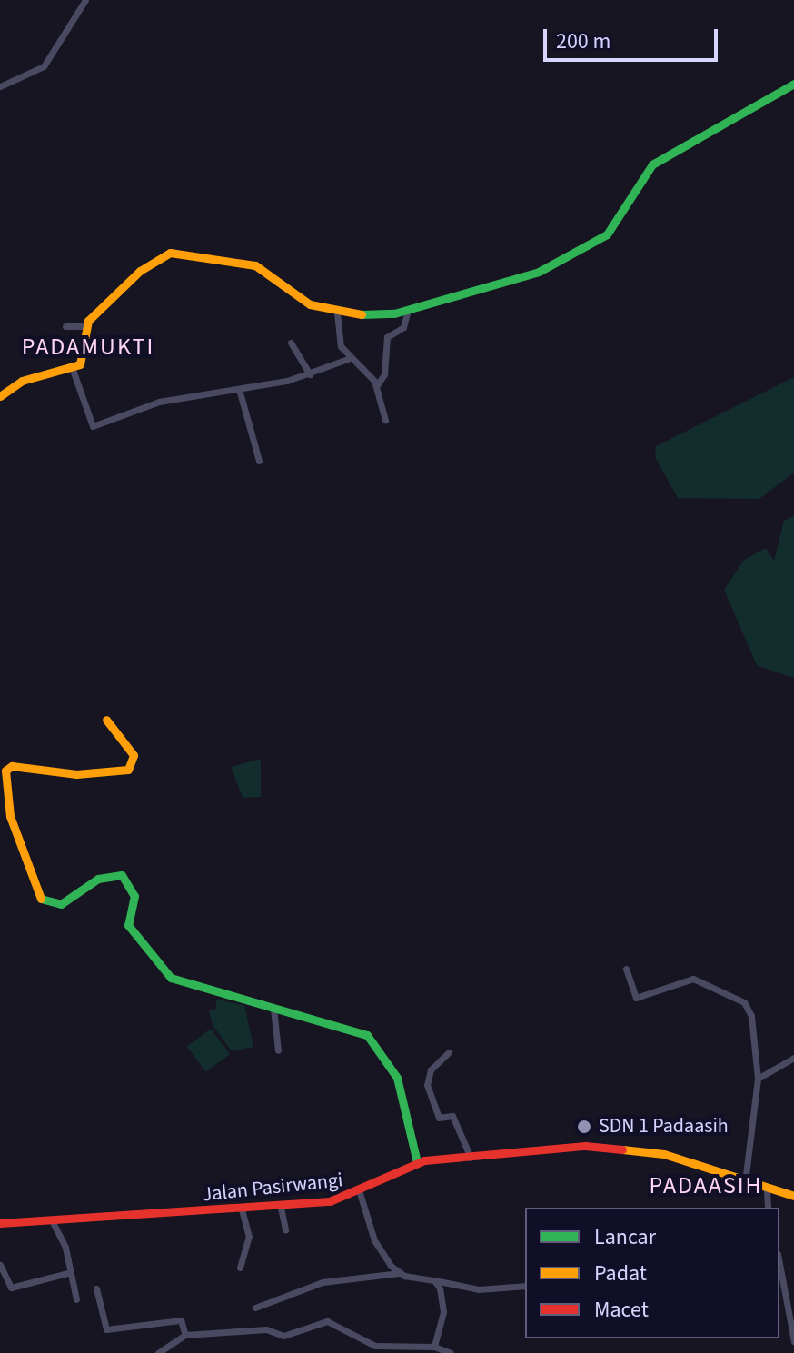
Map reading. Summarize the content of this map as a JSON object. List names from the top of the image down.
{
  "streets": {
    "street": ["Jalan Pasirwangi"]
  },
  "districts": ["PADAMUKTI", "PADAASIH"],
  "places": ["SDN 1 Padaasih"],
  "legend": ["Lancar", "Padat", "Macet"],
  "scale_bar": "200 m"
}
